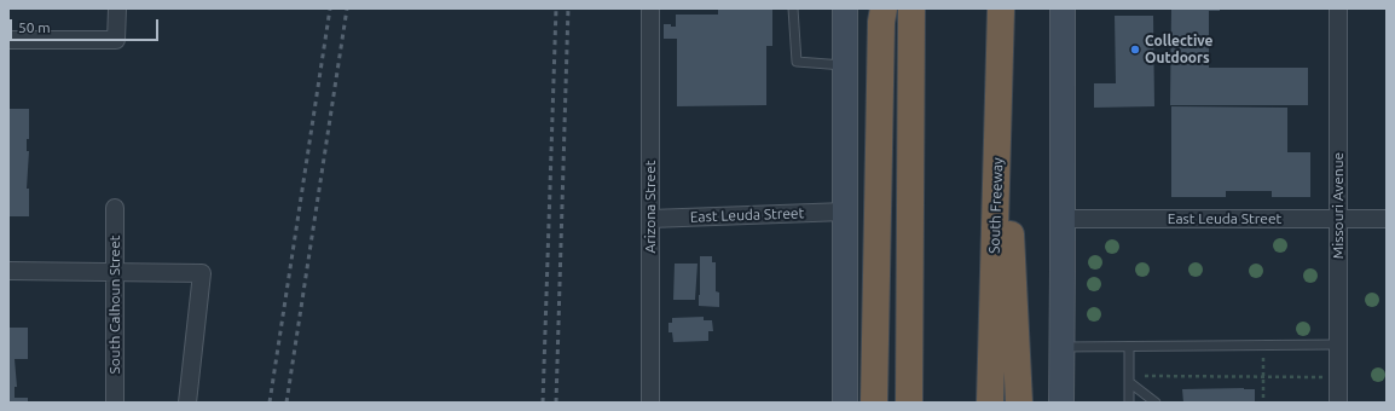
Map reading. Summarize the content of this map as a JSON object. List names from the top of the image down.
{
  "streets": {
    "highway": ["South Freeway"],
    "street": [
      "Missouri Avenue",
      "Arizona Street",
      "East Leuda Street",
      "South Calhoun Street"
    ]
  },
  "crossings": [
    ["Missouri Avenue", "East Leuda Street"],
    ["Arizona Street", "East Leuda Street"]
  ],
  "places": ["Collective Outdoors"],
  "scale_bar": "50 m"
}
